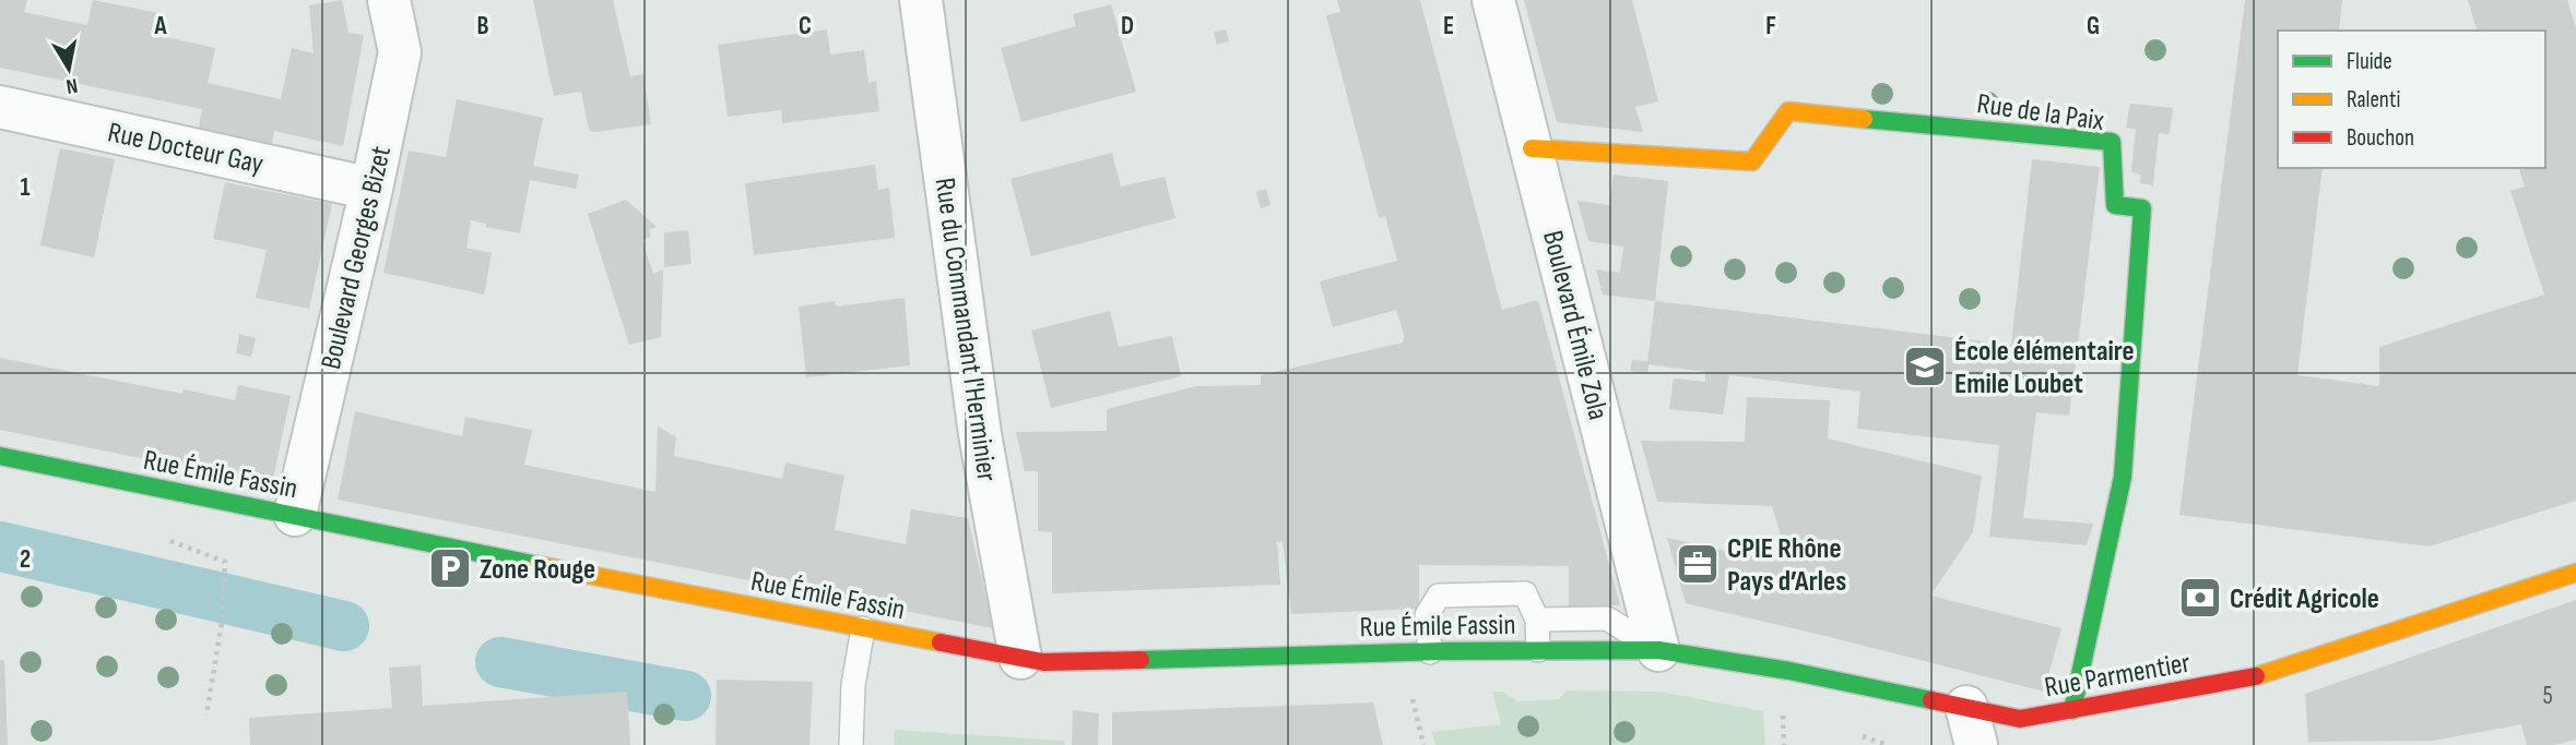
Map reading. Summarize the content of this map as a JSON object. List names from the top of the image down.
{
  "streets": {
    "street": [
      "Rue de la Paix",
      "Rue Docteur Gay",
      "Boulevard Georges Bizet",
      "Boulevard Émile Zola",
      "Rue du Commandant l'Herminier",
      "Rue Émile Fassin",
      "Rue Parmentier"
    ]
  },
  "crossings": [
    ["Rue de la Paix", "Boulevard Émile Zola"],
    ["Rue de la Paix", "Rue Parmentier"],
    ["Rue Docteur Gay", "Boulevard Georges Bizet"],
    ["Boulevard Georges Bizet", "Rue Émile Fassin"],
    ["Boulevard Émile Zola", "Rue Émile Fassin"],
    ["Boulevard Émile Zola", "Rue Parmentier"],
    ["Rue du Commandant l'Herminier", "Rue Émile Fassin"],
    ["Rue Émile Fassin", "Rue Parmentier"]
  ],
  "places": {
    "school or university": ["École élémentaire Emile Loubet"],
    "office": ["CPIE Rhône Pays d’Arles"],
    "parking": ["Zone Rouge"],
    "bank": ["Crédit Agricole"]
  },
  "house_numbers": ["5"],
  "legend": ["Fluide", "Ralenti", "Bouchon"],
  "north": "bottom",
  "grid": {
    "columns": [
      "A",
      "B",
      "C",
      "D",
      "E",
      "F",
      "G"
    ],
    "rows": ["1", "2"]
  }
}
